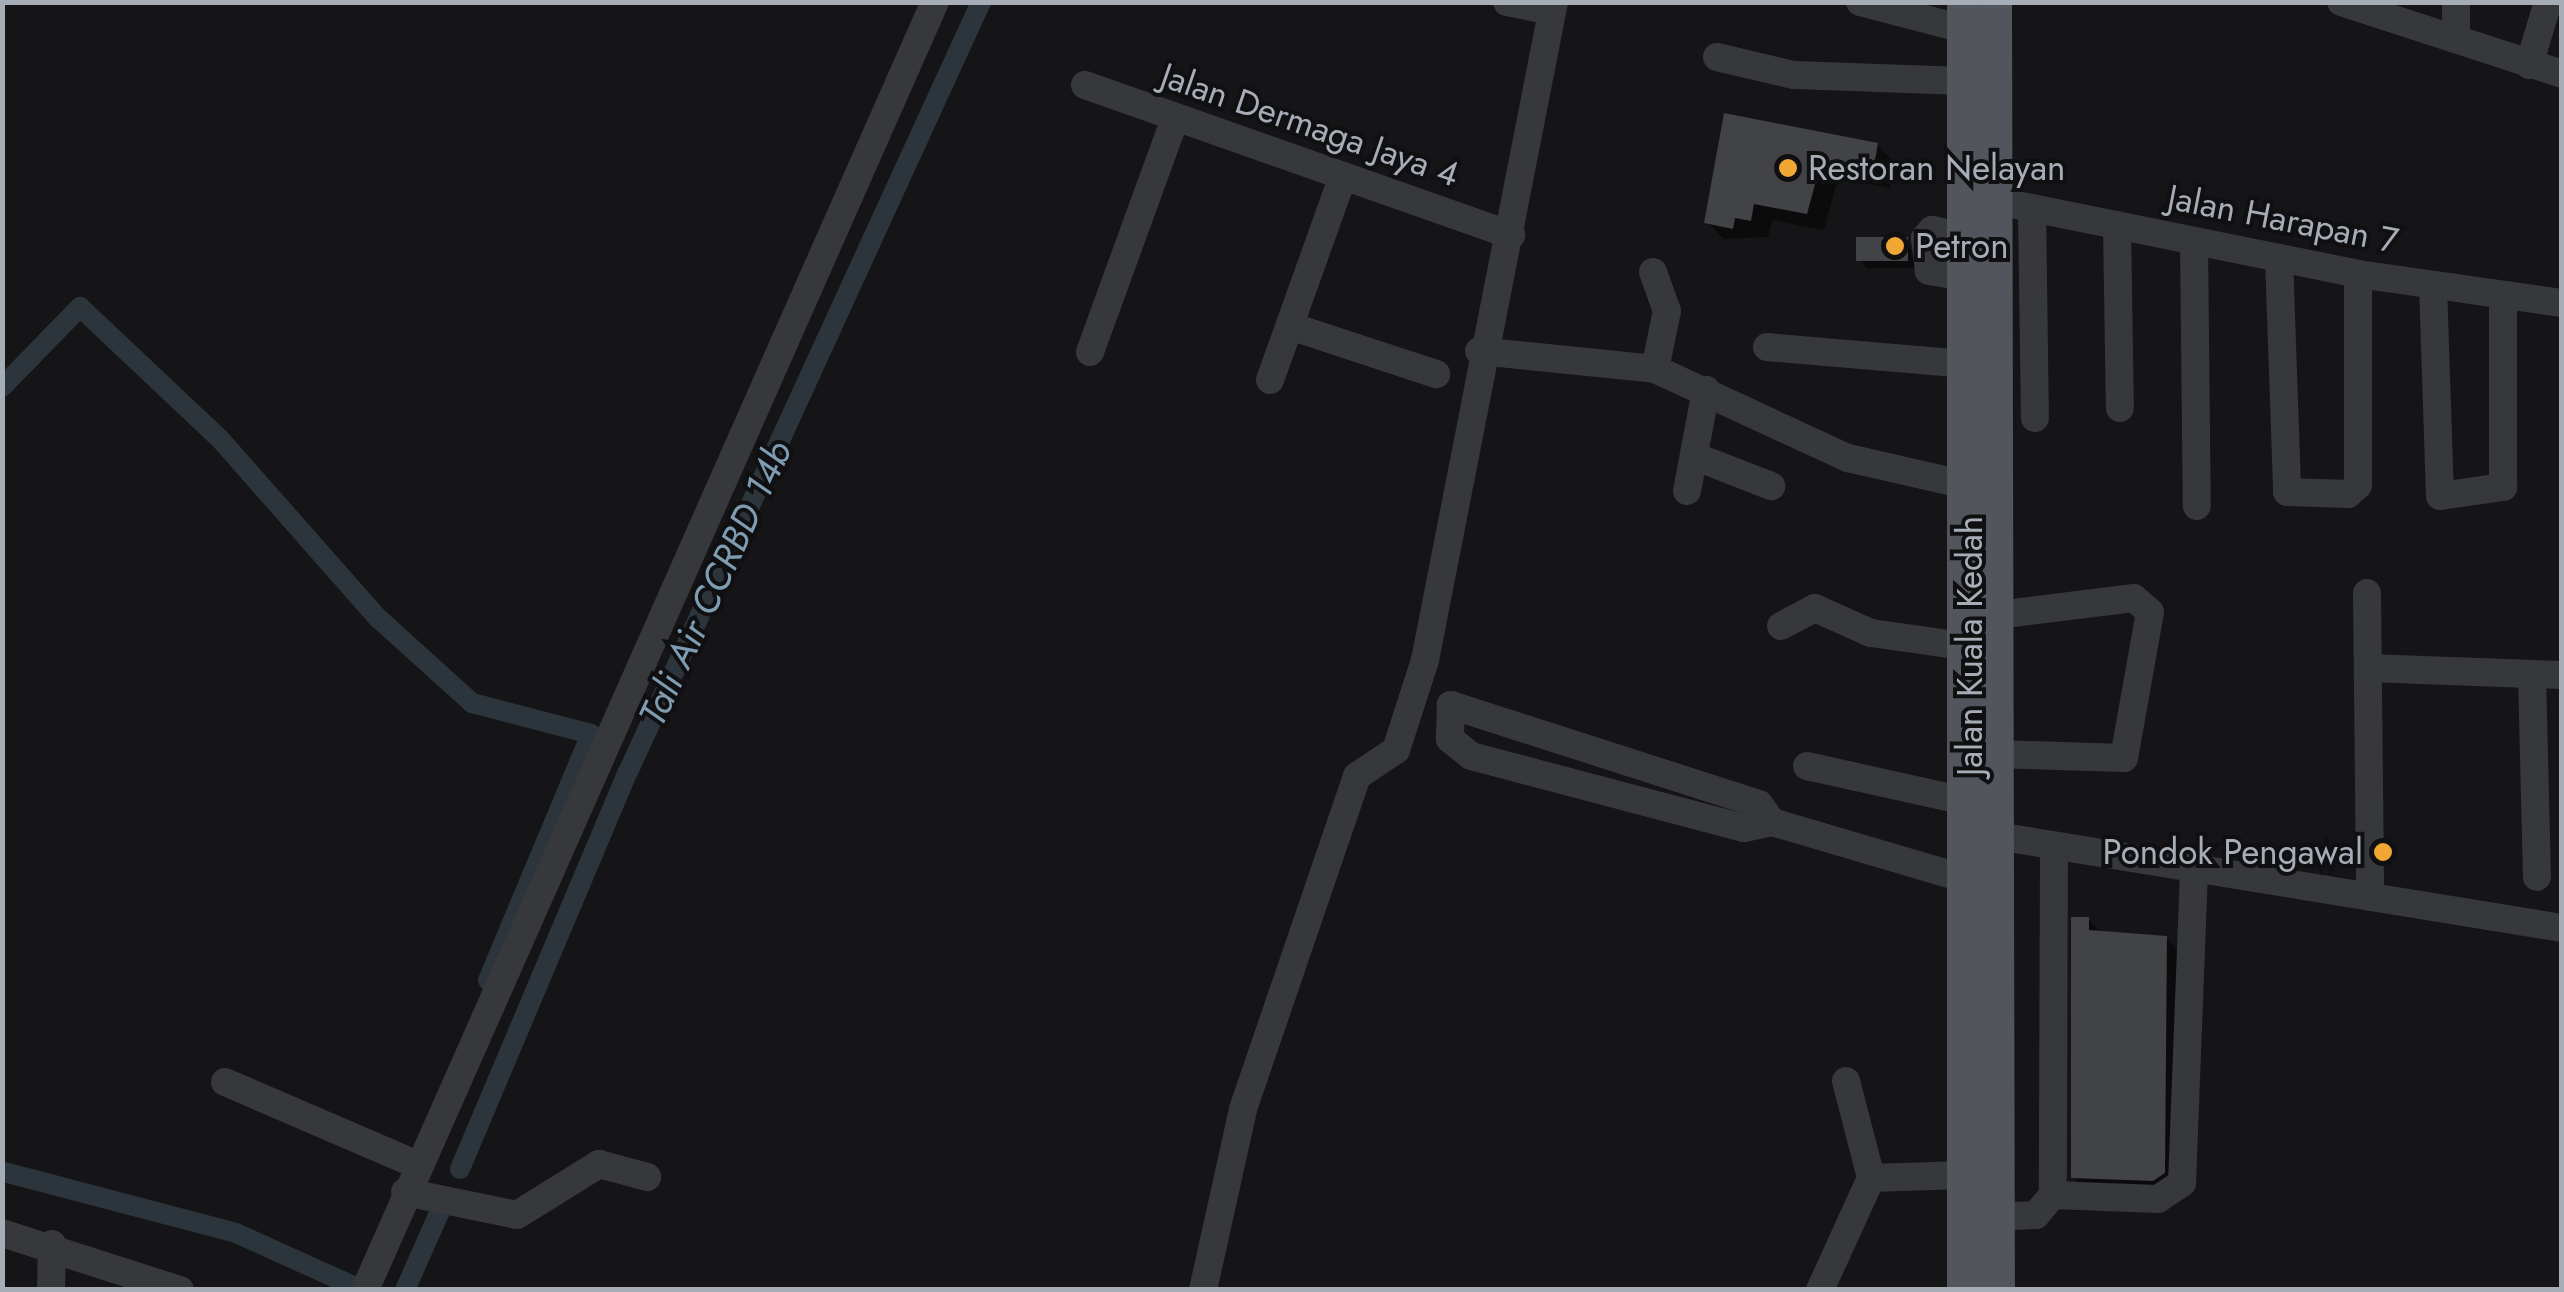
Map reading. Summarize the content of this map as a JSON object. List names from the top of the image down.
{
  "streets": {
    "main road": ["Jalan Kuala Kedah"],
    "street": ["Jalan Dermaga Jaya 4", "Jalan Harapan 7"]
  },
  "crossings": [
    ["Jalan Harapan 7", "Jalan Kuala Kedah"]
  ],
  "water": ["Tali Air CCRBD 14b"],
  "places": ["Restoran Nelayan", "Petron", "Pondok Pengawal"]
}
